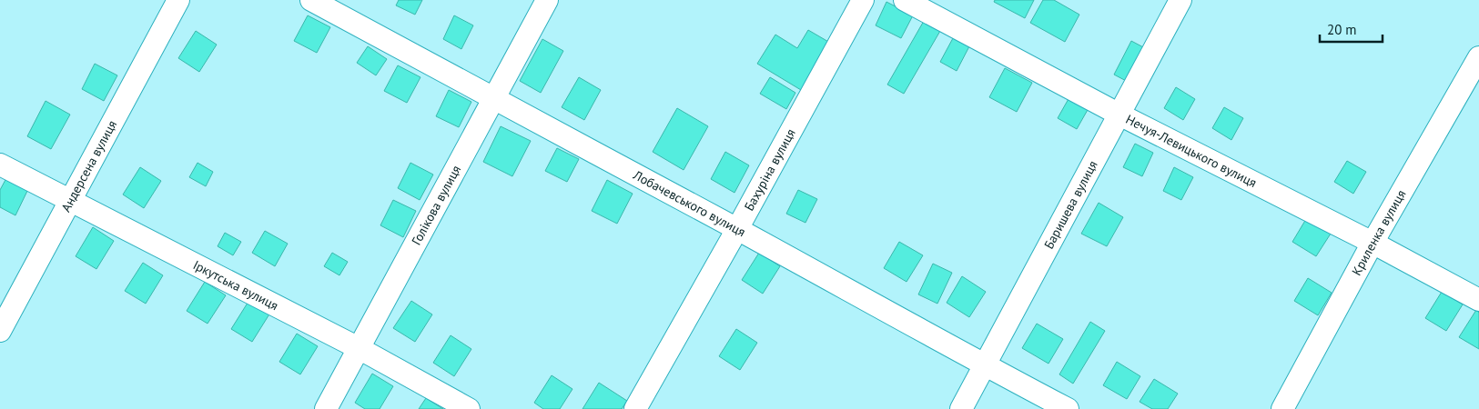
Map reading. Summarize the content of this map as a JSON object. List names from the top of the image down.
{
  "streets": {
    "street": [
      "Нечуя-Левицького вулиця",
      "Андерсена вулиця",
      "Бахуріна вулиця",
      "Голікова вулиця",
      "Лобачевського вулиця",
      "Баришева вулиця",
      "Криленка вулиця",
      "Іркутська вулиця"
    ]
  },
  "crossings": [
    ["Нечуя-Левицького вулиця", "Баришева вулиця"],
    ["Нечуя-Левицького вулиця", "Криленка вулиця"],
    ["Андерсена вулиця", "Іркутська вулиця"],
    ["Бахуріна вулиця", "Лобачевського вулиця"],
    ["Голікова вулиця", "Лобачевського вулиця"],
    ["Голікова вулиця", "Іркутська вулиця"],
    ["Лобачевського вулиця", "Баришева вулиця"]
  ],
  "scale_bar": "20 m"
}
